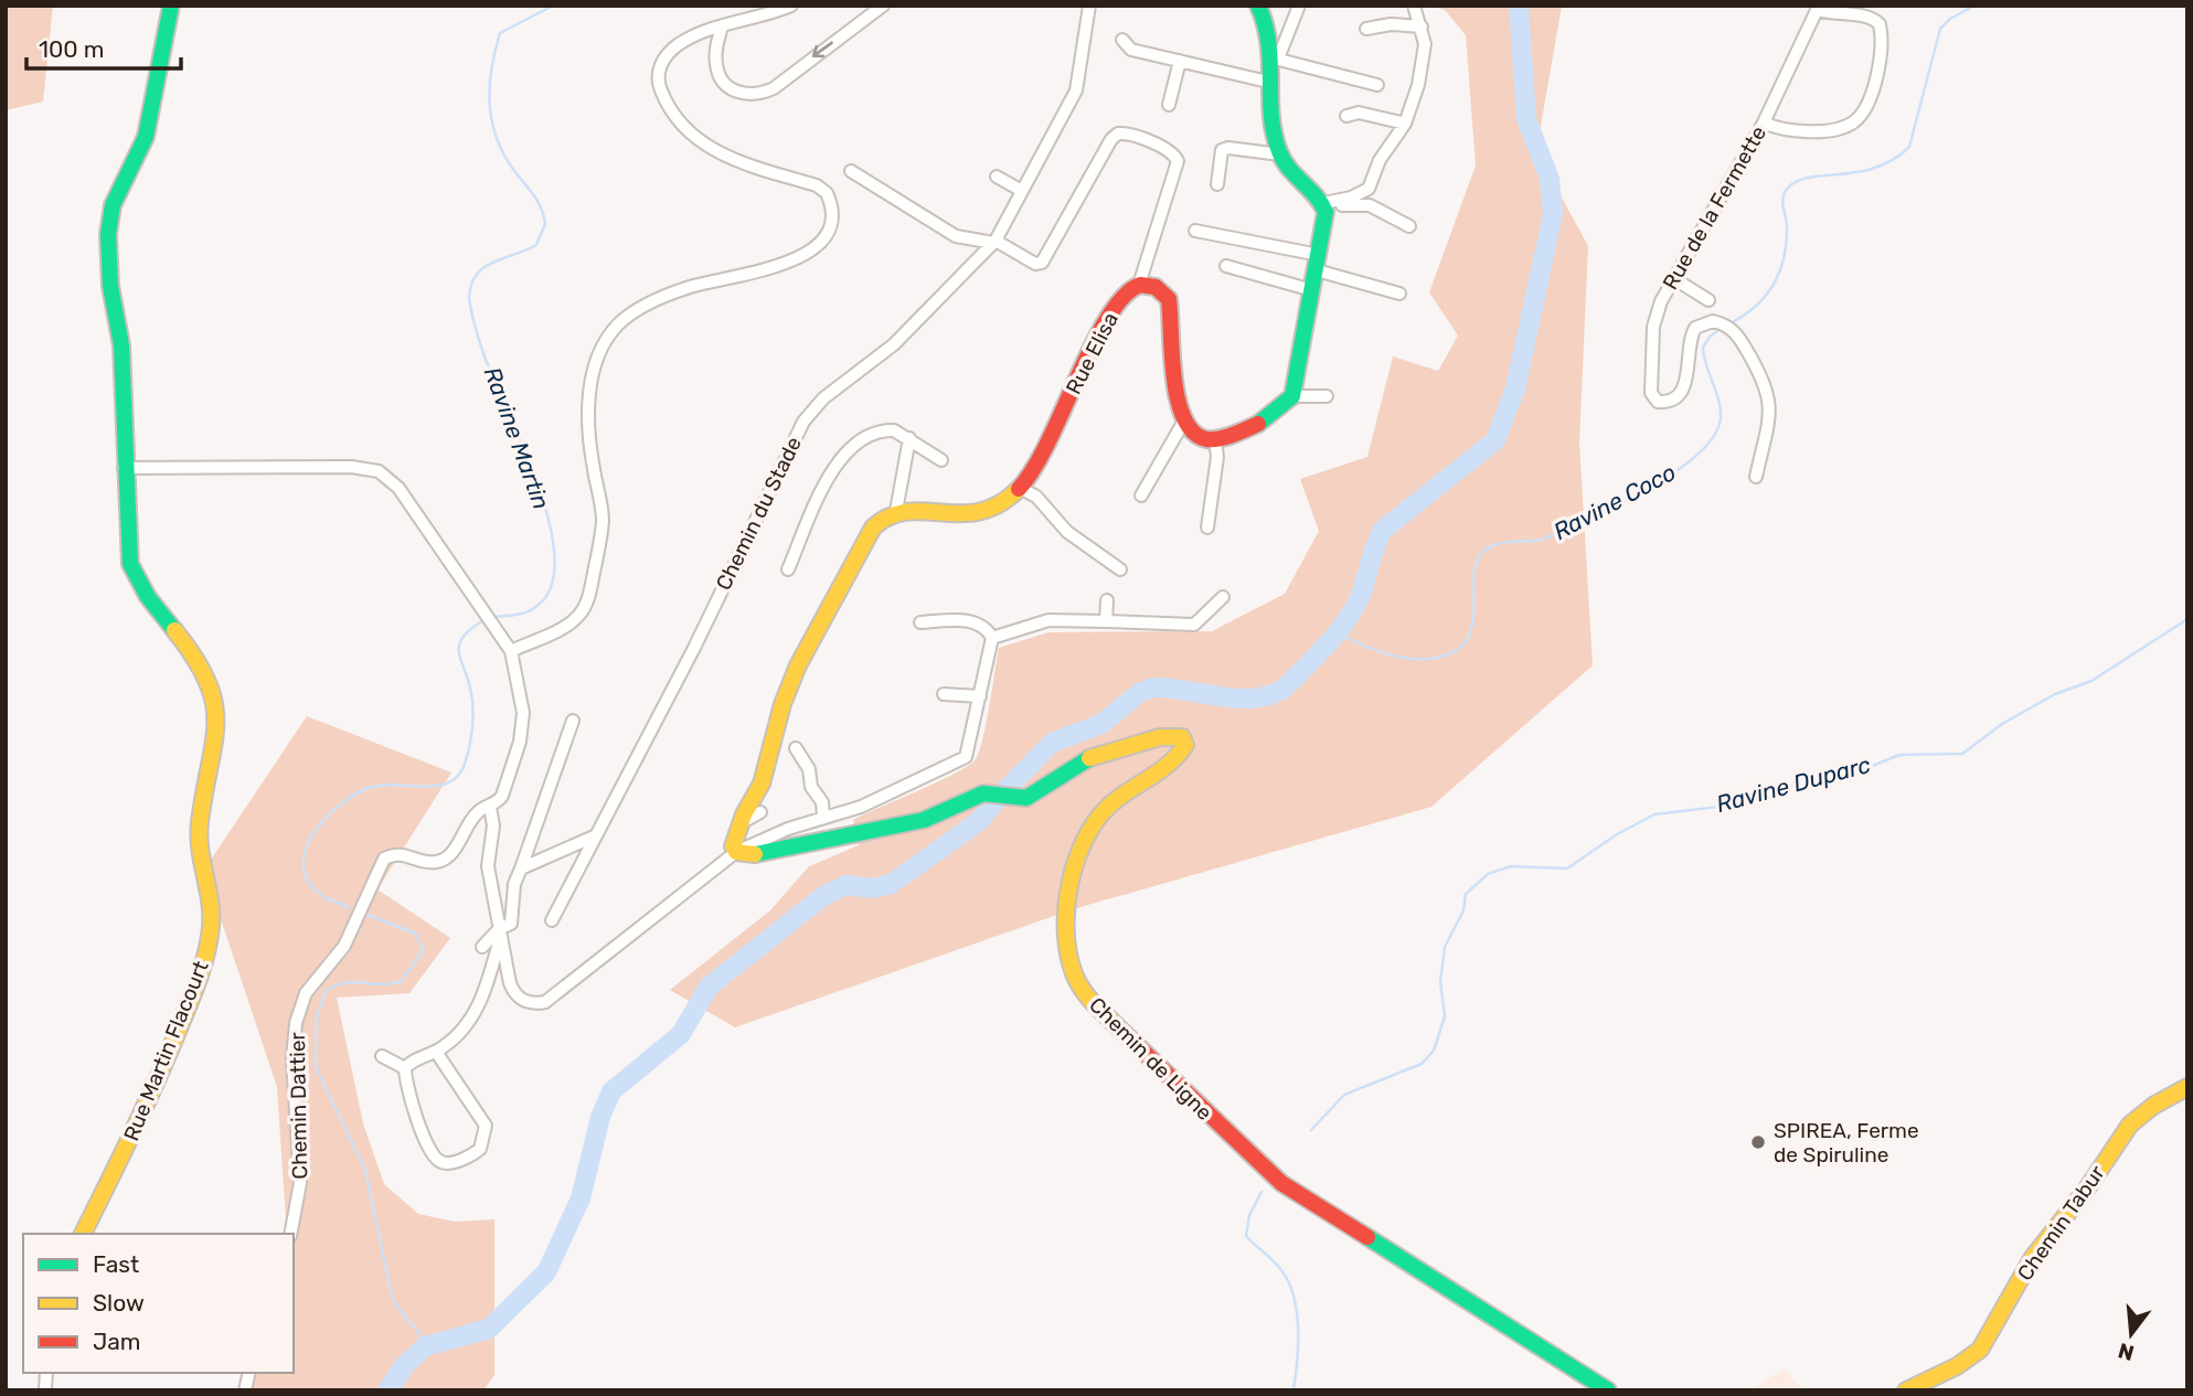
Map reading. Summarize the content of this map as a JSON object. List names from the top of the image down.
{
  "streets": {
    "street": [
      "Rue de la Fermette",
      "Rue Elisa",
      "Chemin du Stade",
      "Rue Martin Flacourt",
      "Chemin de Ligne",
      "Chemin Dattier",
      "Chemin Tabur"
    ]
  },
  "water": ["Ravine Martin", "Ravine Coco", "Ravine Duparc"],
  "places": ["SPIREA, Ferme de Spiruline"],
  "legend": ["Fast", "Slow", "Jam"],
  "scale_bar": "100 m",
  "north": "bottom"
}
